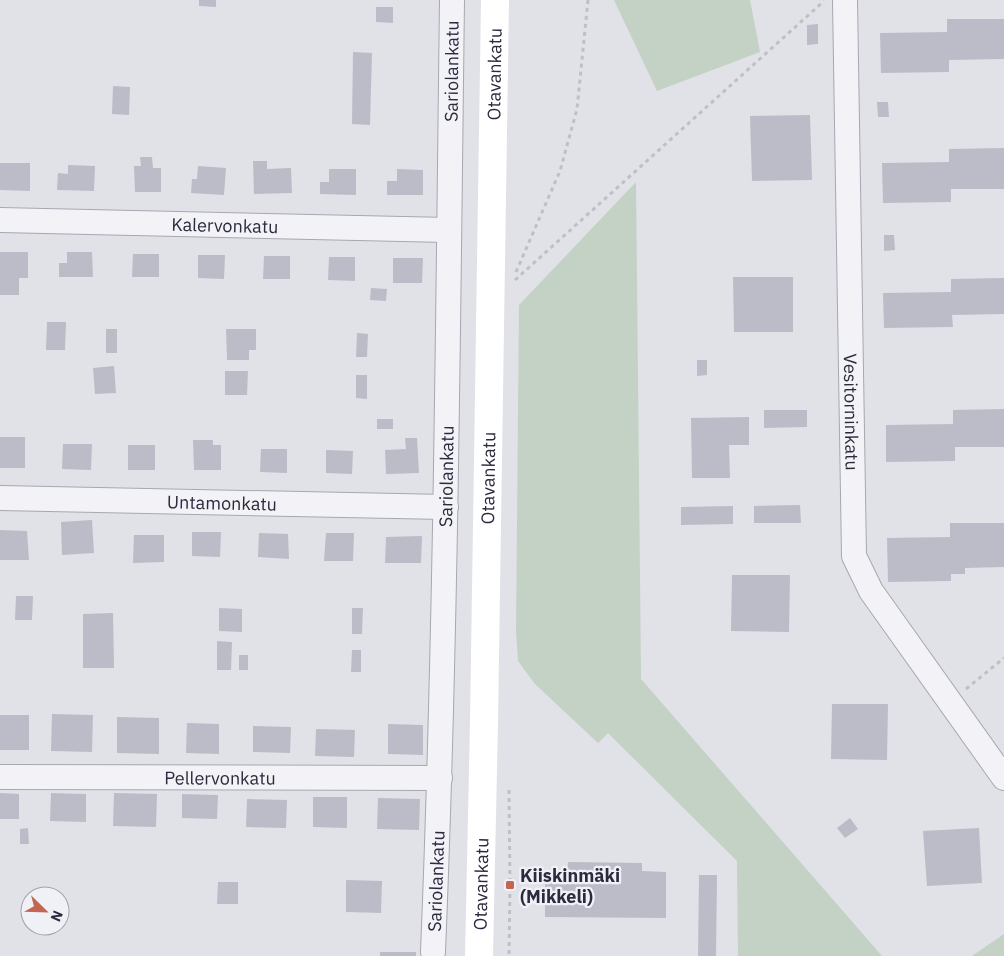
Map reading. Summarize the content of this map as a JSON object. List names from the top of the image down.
{
  "streets": {
    "main road": ["Otavankatu"],
    "street": [
      "Sariolankatu",
      "Kalervonkatu",
      "Vesitorninkatu",
      "Untamonkatu",
      "Pellervonkatu"
    ]
  },
  "crossings": [
    ["Sariolankatu", "Kalervonkatu"],
    ["Sariolankatu", "Untamonkatu"],
    ["Sariolankatu", "Pellervonkatu"]
  ],
  "places": {
    "transit": ["Kiiskinmäki (Mikkeli)"]
  },
  "north": "bottom right"
}
